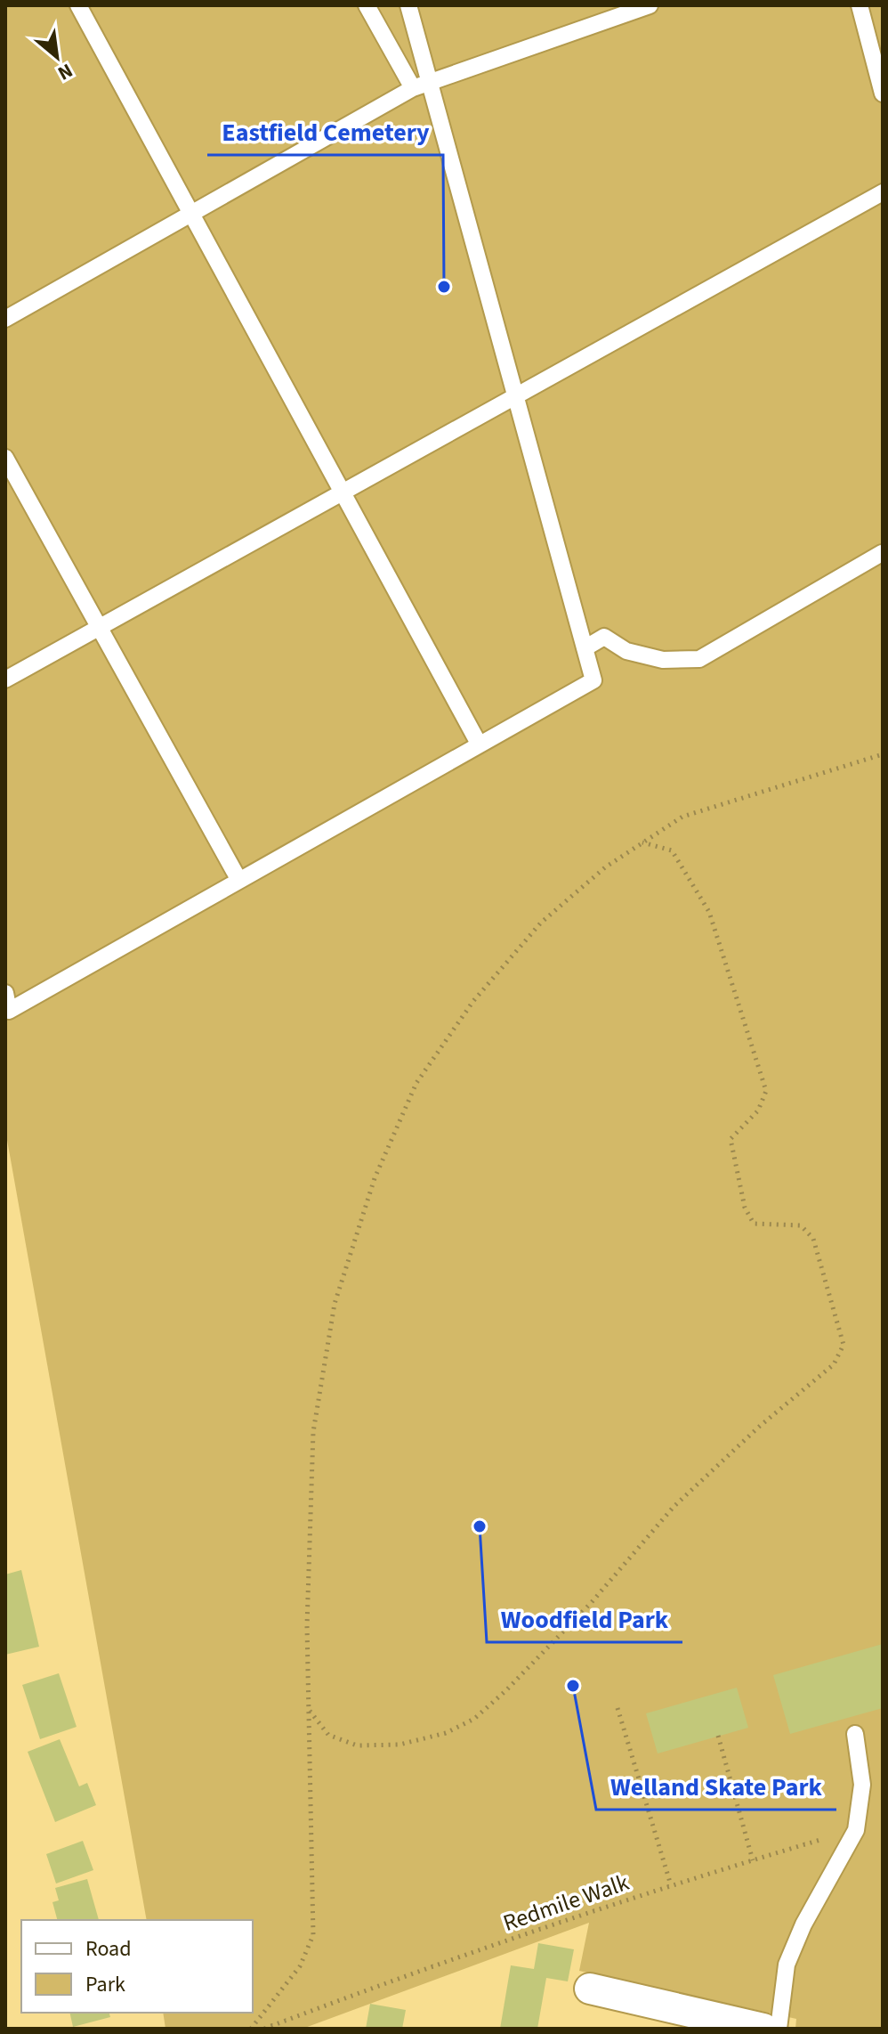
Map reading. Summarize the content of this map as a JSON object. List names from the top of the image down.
{
  "streets": {
    "path": ["Redmile Walk"]
  },
  "places": ["Eastfield Cemetery", "Woodfield Park", "Welland Skate Park"],
  "legend": ["Road", "Park"],
  "north": "bottom right"
}
